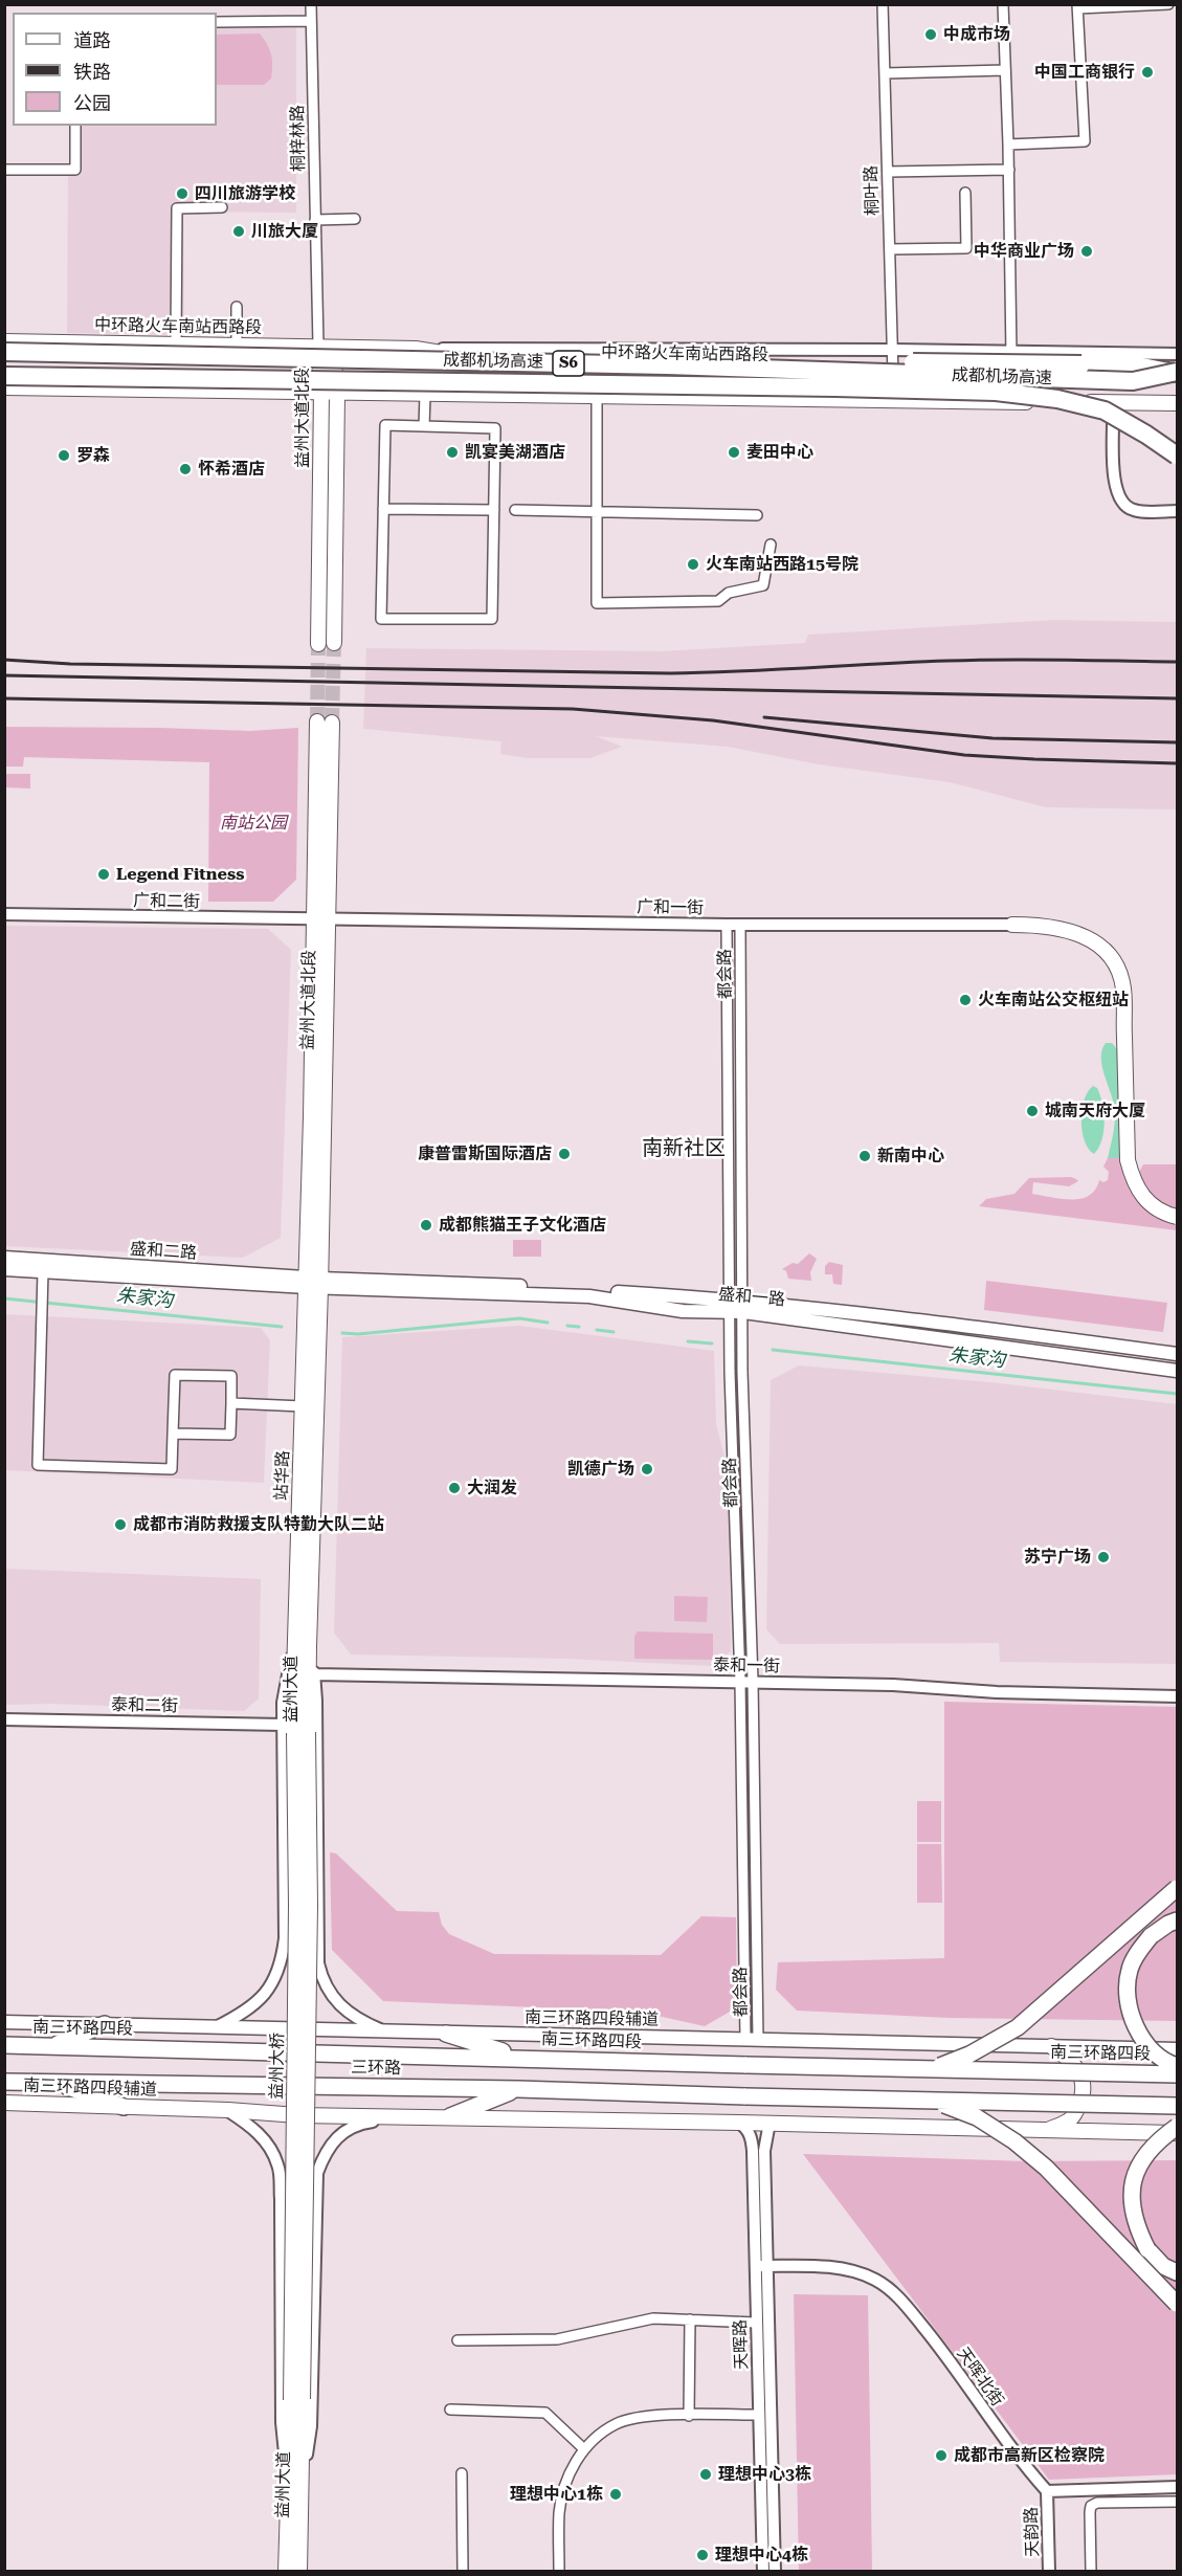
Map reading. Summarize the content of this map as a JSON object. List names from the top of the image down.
{
  "streets": {
    "highway": [
      "成都机场高速",
      "S6",
      "南三环路四段",
      "三环路"
    ],
    "main road": [
      "中环路火车南站西路段",
      "益州大道北段",
      "盛和二路",
      "盛和一路",
      "站华路",
      "益州大道",
      "南三环路四段辅道",
      "益州大桥"
    ],
    "street": [
      "桐梓林路",
      "桐叶路",
      "广和二街",
      "广和一街",
      "都会路",
      "泰和一街",
      "泰和二街",
      "天晖路",
      "天晖北街",
      "天韵路"
    ]
  },
  "crossings": [
    ["桐梓林路", "中环路火车南站西路段"],
    ["桐梓林路", "益州大道北段"],
    ["桐叶路", "中环路火车南站西路段"],
    ["中环路火车南站西路段", "益州大道北段"],
    ["益州大道北段", "广和二街"],
    ["益州大道北段", "广和一街"],
    ["益州大道北段", "盛和二路"],
    ["益州大道北段", "盛和一路"],
    ["益州大道北段", "站华路"],
    ["广和二街", "广和一街"],
    ["广和一街", "都会路"],
    ["都会路", "盛和一路"],
    ["都会路", "泰和一街"],
    ["都会路", "南三环路四段辅道"],
    ["盛和二路", "盛和一路"],
    ["盛和二路", "站华路"],
    ["盛和一路", "站华路"],
    ["站华路", "益州大道"],
    ["益州大道", "泰和二街"],
    ["益州大道", "益州大桥"],
    ["泰和二街", "益州大桥"],
    ["南三环路四段辅道", "天晖路"],
    ["天晖路", "天晖北街"],
    ["天晖北街", "天韵路"]
  ],
  "districts": ["南新社区"],
  "water": ["朱家沟"],
  "parks": ["南站公园"],
  "places": [
    "中成市场",
    "中国工商银行",
    "四川旅游学校",
    "川旅大厦",
    "中华商业广场",
    "凯宴美湖酒店",
    "麦田中心",
    "罗森",
    "怀希酒店",
    "火车南站西路15号院",
    "Legend Fitness",
    "火车南站公交枢纽站",
    "城南天府大厦",
    "康普雷斯国际酒店",
    "新南中心",
    "成都熊猫王子文化酒店",
    "凯德广场",
    "大润发",
    "成都市消防救援支队特勤大队二站",
    "苏宁广场",
    "成都市高新区检察院",
    "理想中心3栋",
    "理想中心1栋",
    "理想中心4栋"
  ],
  "legend": ["道路", "铁路", "公园"]
}
